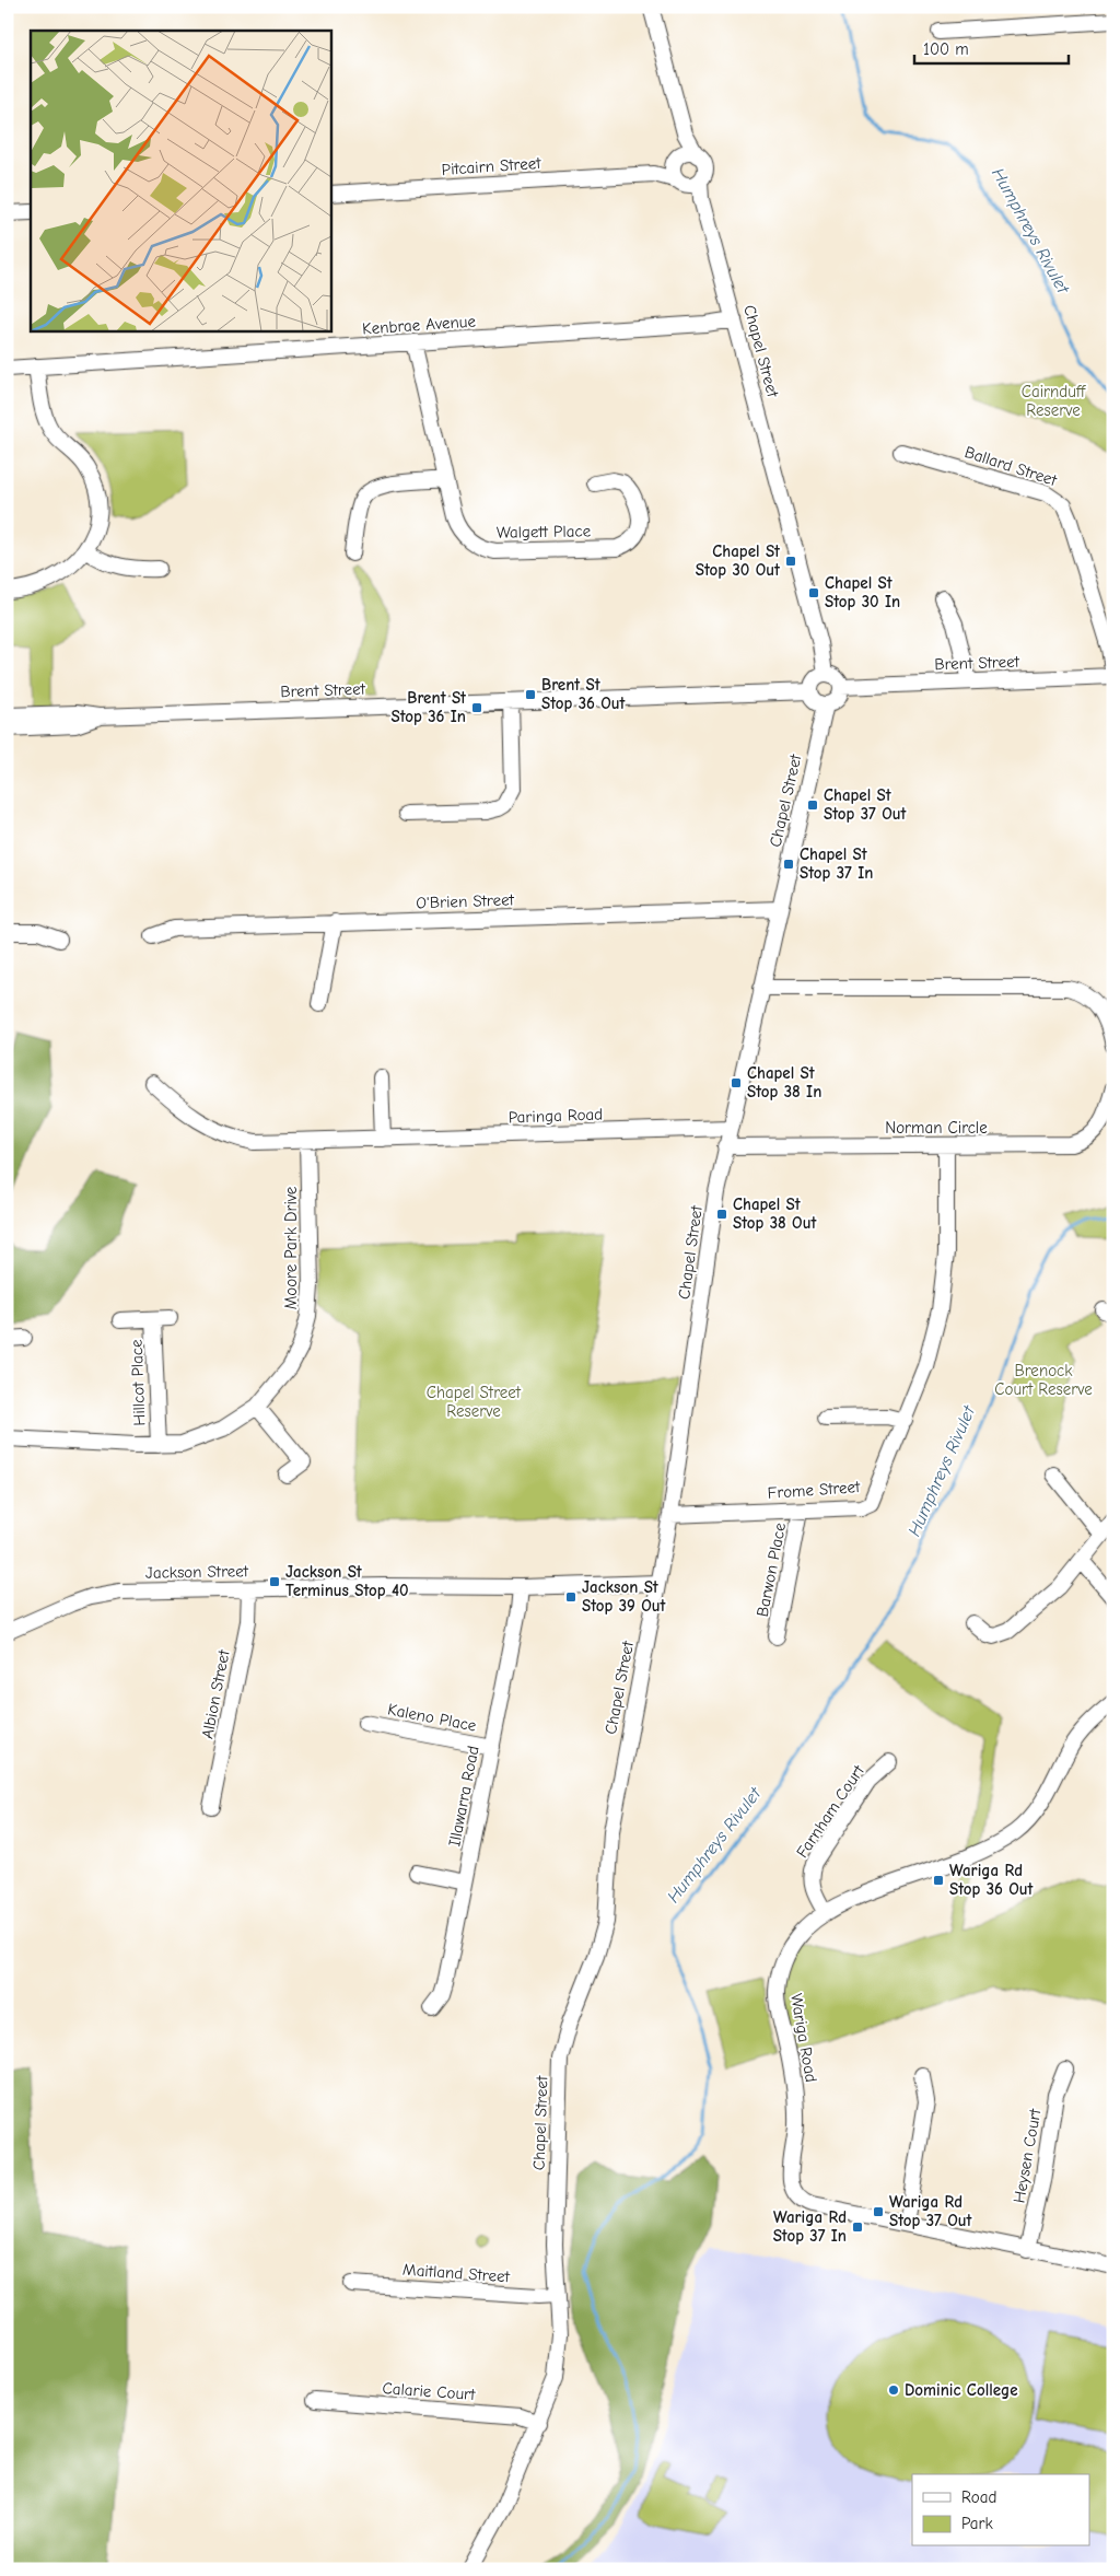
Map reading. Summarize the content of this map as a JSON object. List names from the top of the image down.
{
  "streets": {
    "street": [
      "Pitcairn Street",
      "Kenbrae Avenue",
      "Chapel Street",
      "Ballard Street",
      "Walgett Place",
      "Brent Street",
      "O'Brien Street",
      "Paringa Road",
      "Norman Circle",
      "Moore Park Drive",
      "Hillcot Place",
      "Frome Street",
      "Barwon Place",
      "Jackson Street",
      "Albion Street",
      "Kaleno Place",
      "Illawarra Road",
      "Farnham Court",
      "Wariga Road",
      "Heysen Court",
      "Maitland Street",
      "Calarie Court"
    ]
  },
  "crossings": [
    ["Pitcairn Street", "Chapel Street"],
    ["Kenbrae Avenue", "Chapel Street"],
    ["Kenbrae Avenue", "Walgett Place"],
    ["Chapel Street", "Brent Street"],
    ["Chapel Street", "O'Brien Street"],
    ["Chapel Street", "Paringa Road"],
    ["Chapel Street", "Norman Circle"],
    ["Chapel Street", "Frome Street"],
    ["Chapel Street", "Jackson Street"],
    ["Chapel Street", "Maitland Street"],
    ["Chapel Street", "Calarie Court"],
    ["Ballard Street", "Brent Street"],
    ["Paringa Road", "Moore Park Drive"],
    ["Norman Circle", "Frome Street"],
    ["Moore Park Drive", "Hillcot Place"],
    ["Frome Street", "Barwon Place"],
    ["Jackson Street", "Albion Street"],
    ["Jackson Street", "Illawarra Road"],
    ["Kaleno Place", "Illawarra Road"],
    ["Farnham Court", "Wariga Road"],
    ["Wariga Road", "Heysen Court"]
  ],
  "water": ["Humphreys Rivulet"],
  "parks": ["Cairnduff Reserve", "Brenock Court Reserve", "Chapel Street Reserve"],
  "places": {
    "transit": [
      "Chapel St Stop 30 Out",
      "Chapel St Stop 30 In",
      "Brent St Stop 36 Out",
      "Brent St Stop 36 In",
      "Chapel St Stop 37 Out",
      "Chapel St Stop 37 In",
      "Chapel St Stop 38 In",
      "Chapel St Stop 38 Out",
      "Jackson St Terminus Stop 40",
      "Jackson St Stop 39 Out",
      "Wariga Rd Stop 36 Out",
      "Wariga Rd Stop 37 Out",
      "Wariga Rd Stop 37 In"
    ],
    "other": ["Dominic College"]
  },
  "legend": ["Road", "Park"],
  "scale_bar": "100 m"
}
